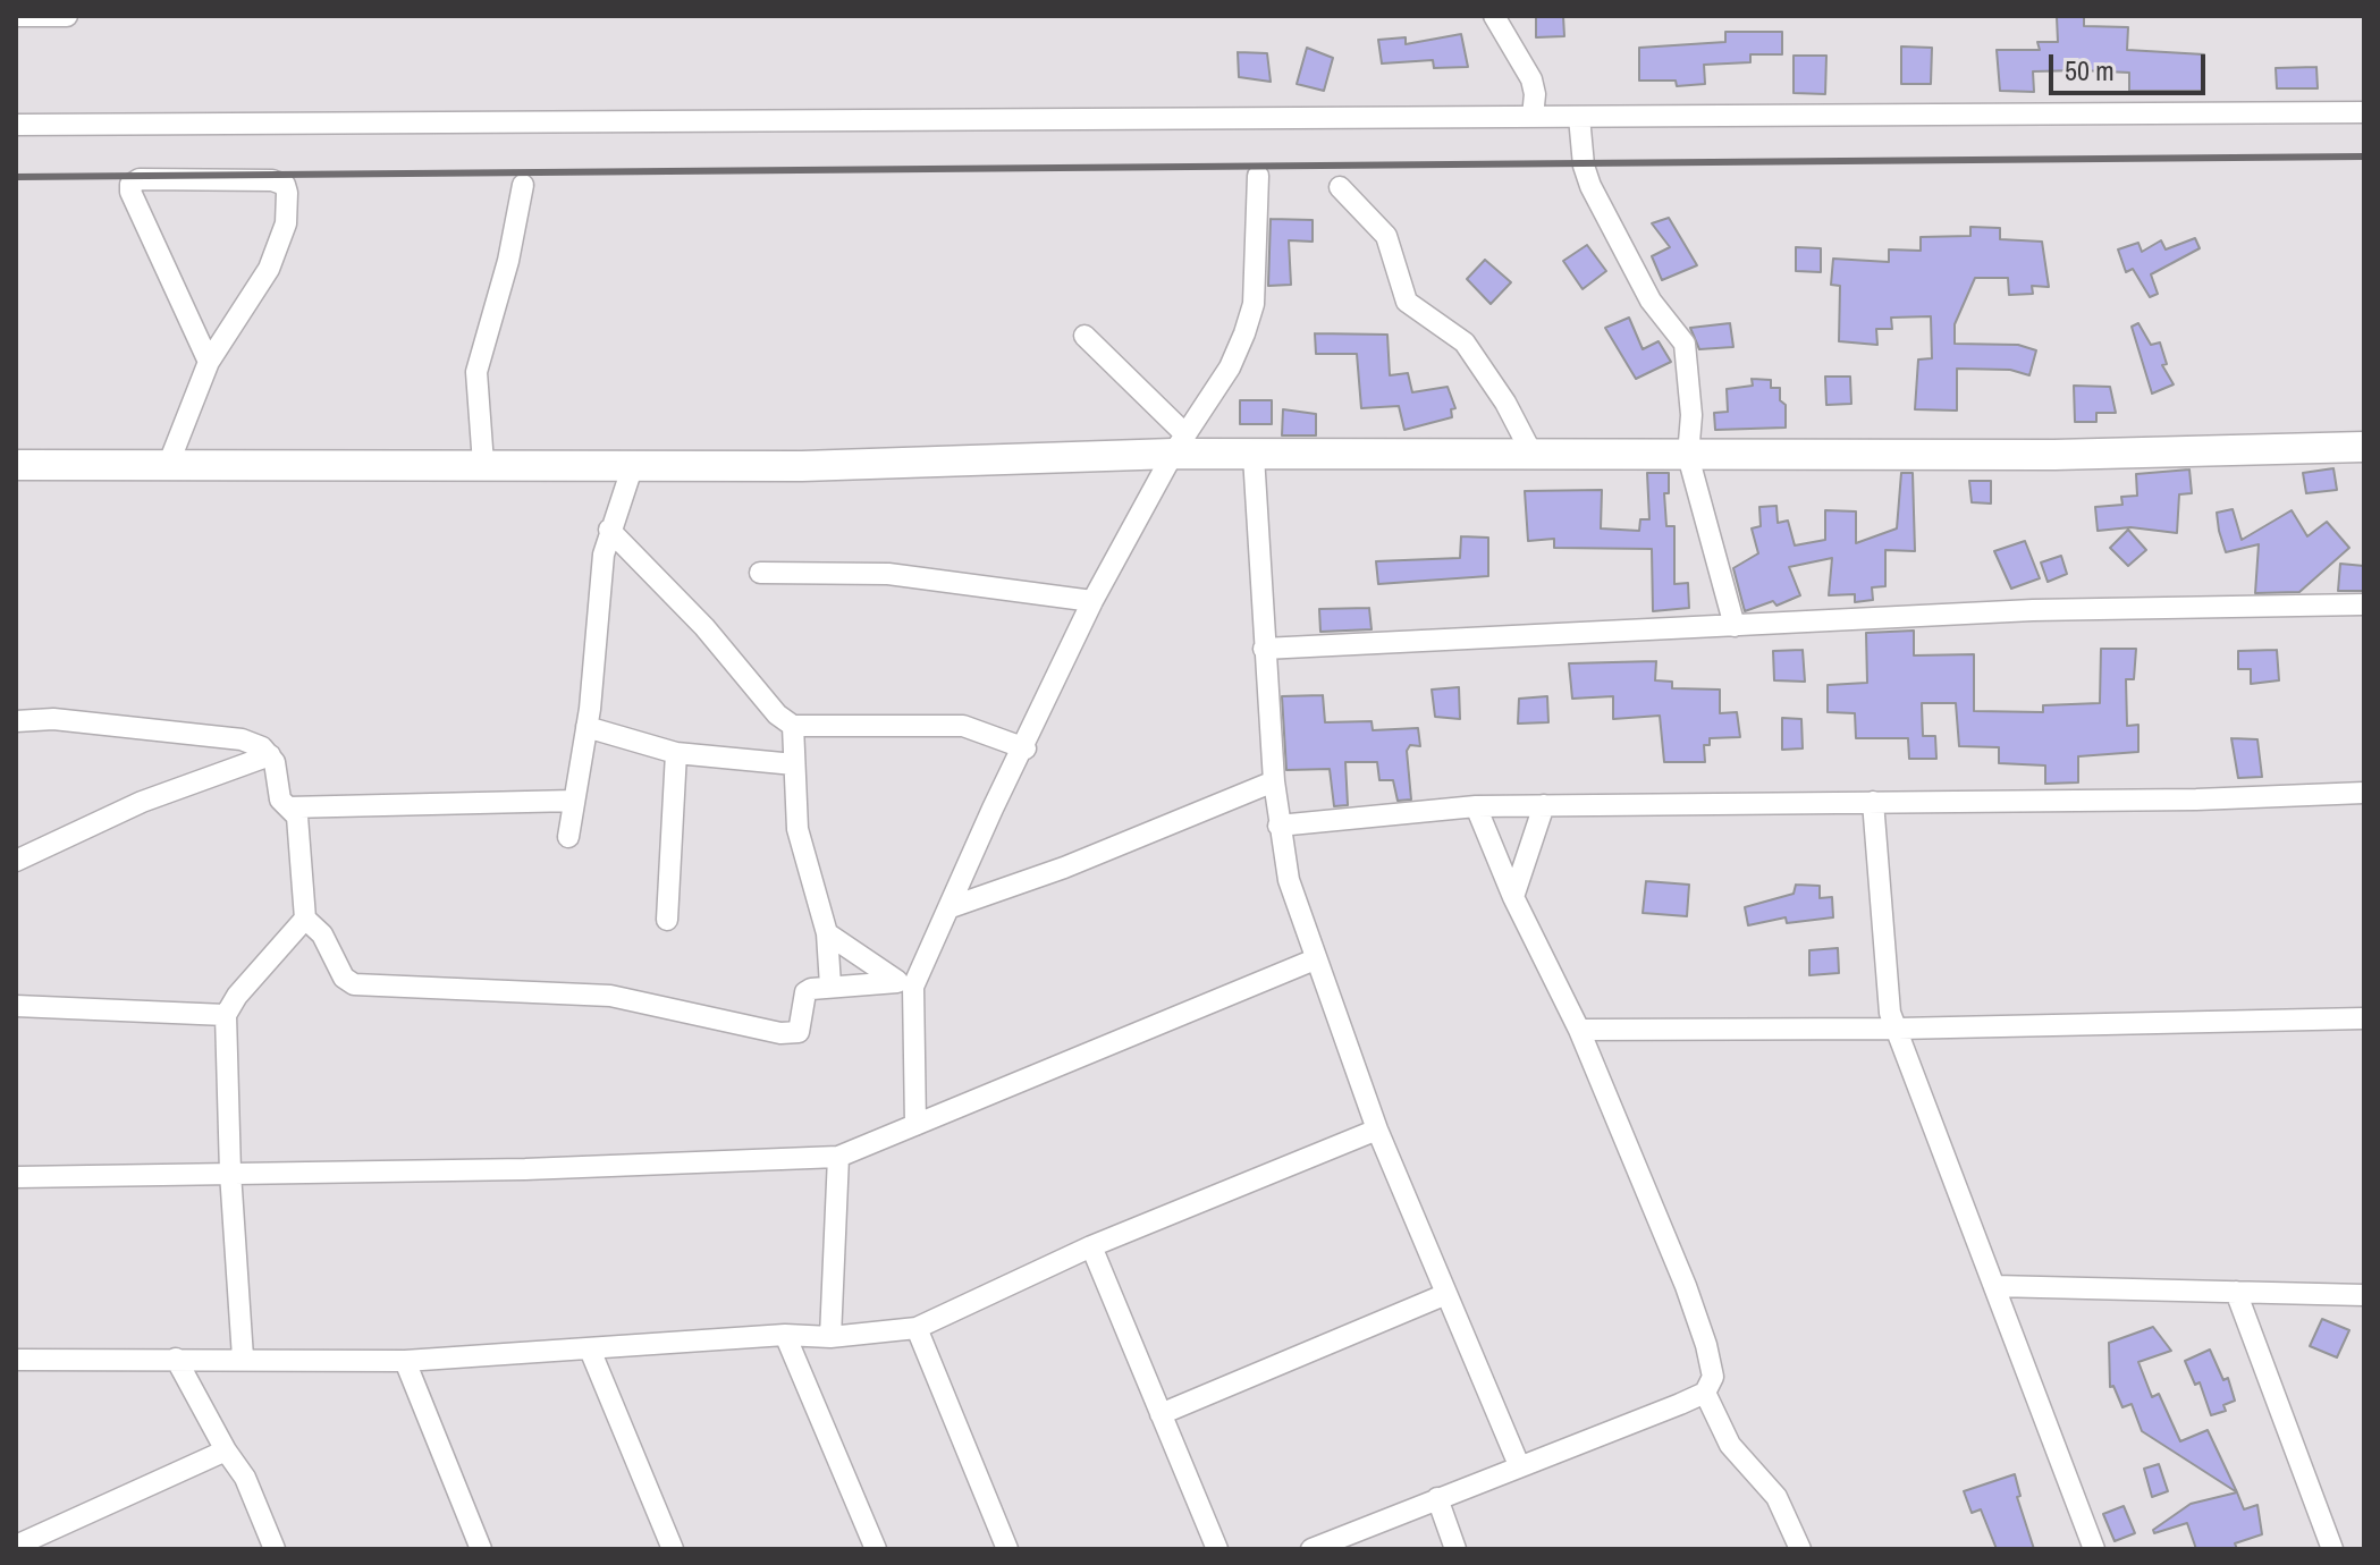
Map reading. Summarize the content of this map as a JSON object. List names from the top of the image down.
{
  "scale_bar": "50 m"
}
